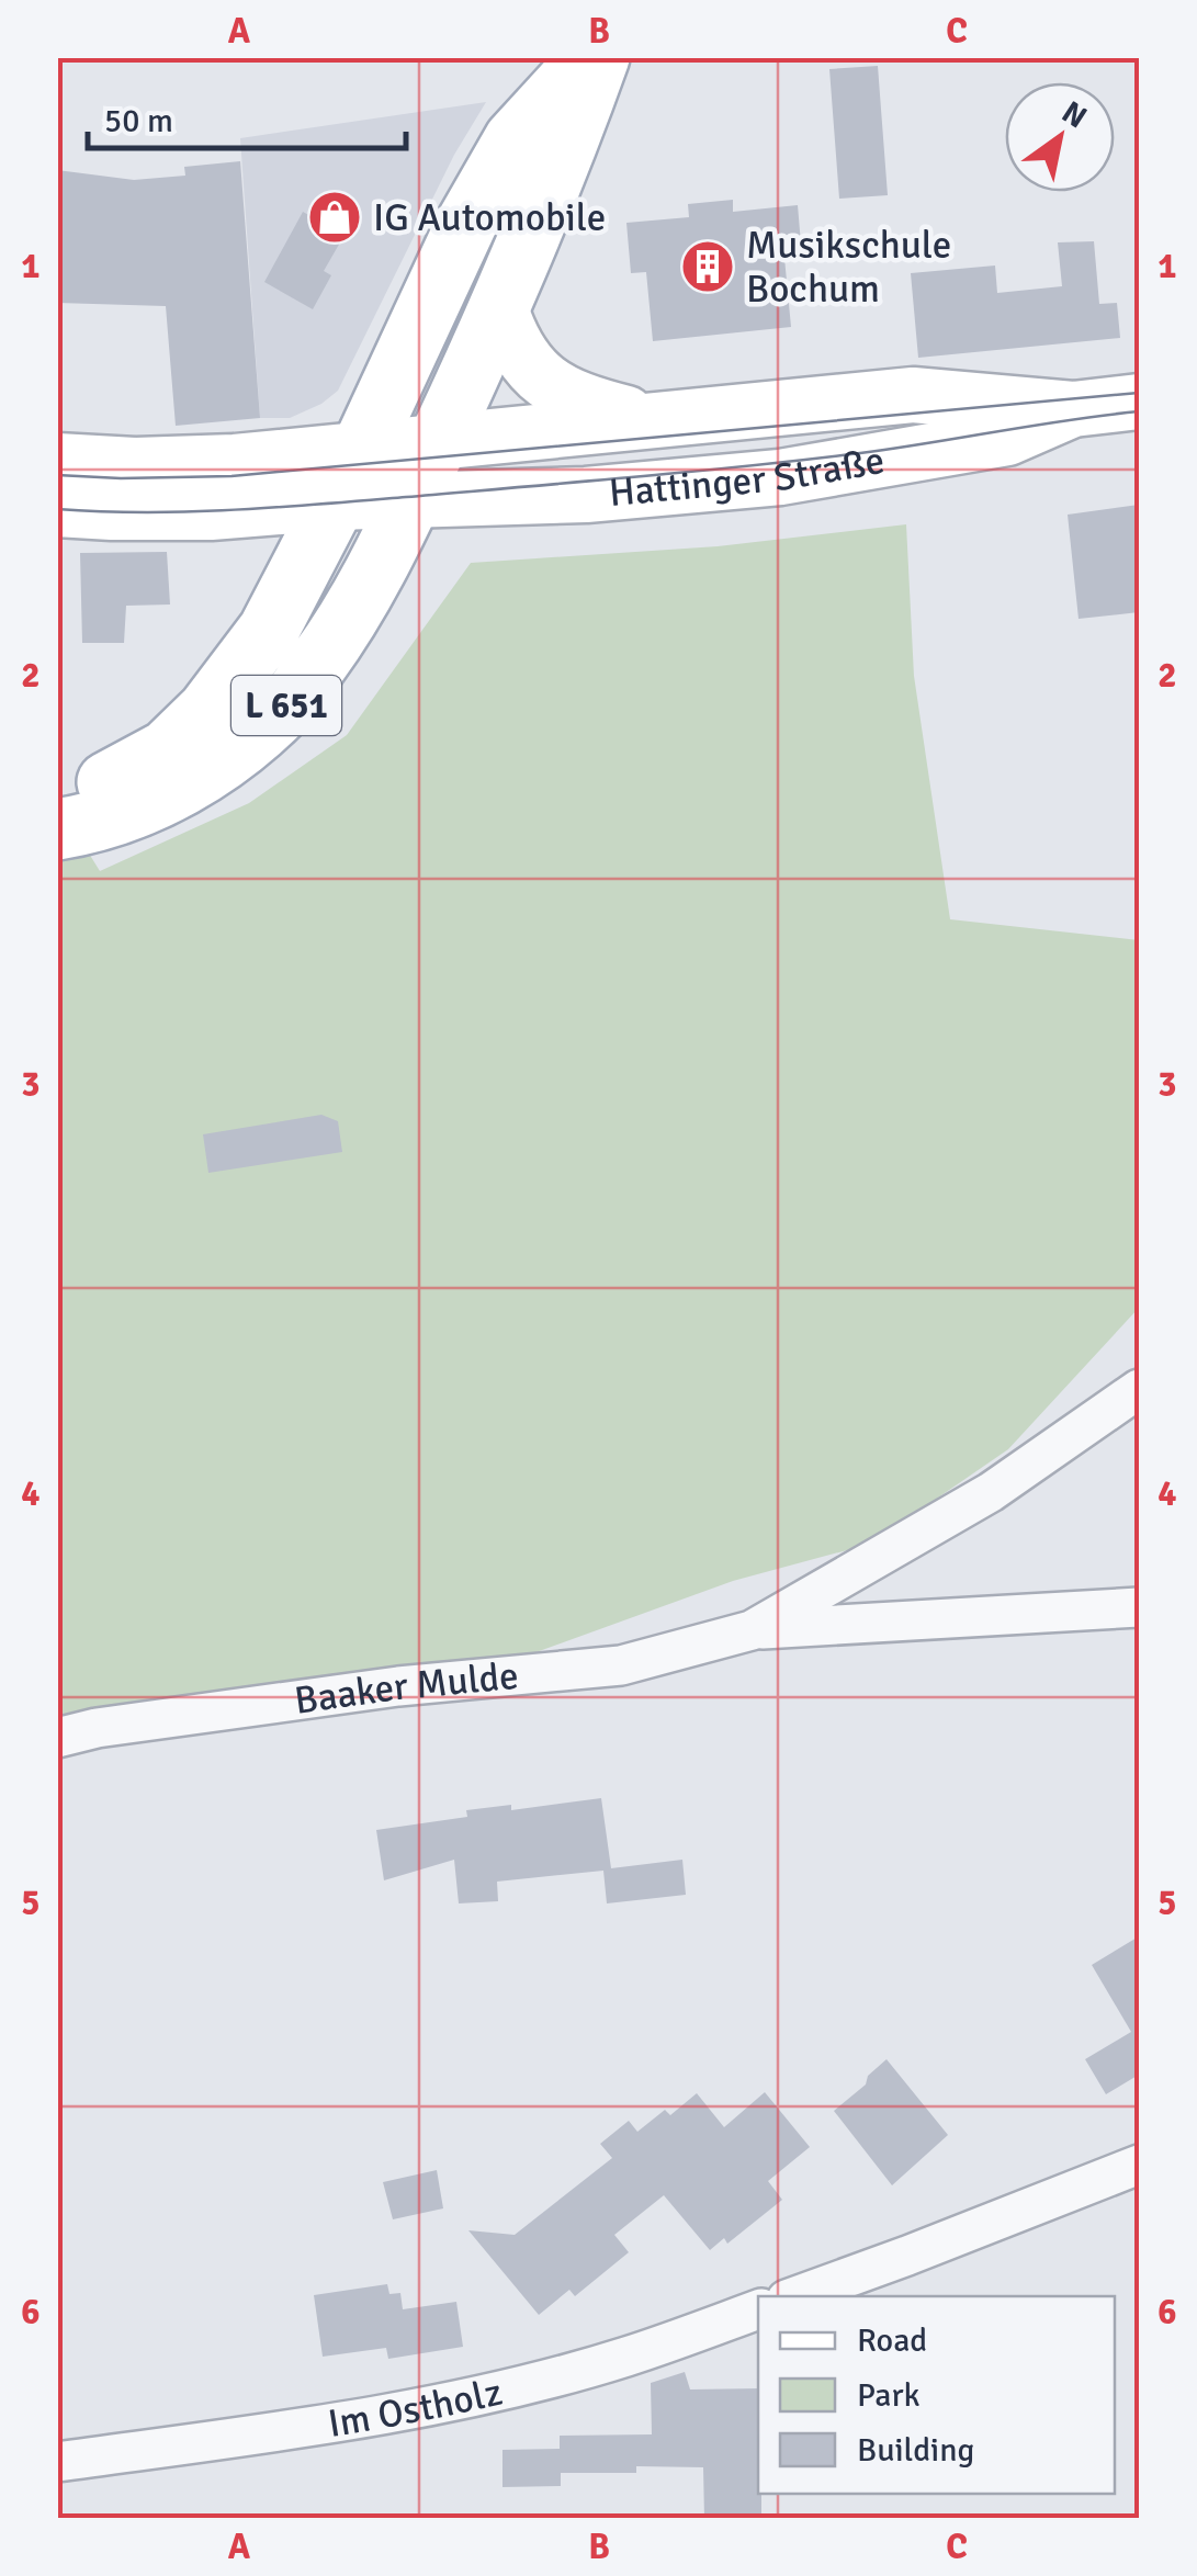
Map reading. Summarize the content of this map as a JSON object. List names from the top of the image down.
{
  "streets": {
    "main road": ["Hattinger Straße", "L 651"],
    "street": ["Baaker Mulde", "Im Ostholz"]
  },
  "crossings": [
    ["Hattinger Straße", "L 651"]
  ],
  "places": {
    "shop": ["IG Automobile"],
    "building": ["Musikschule Bochum"]
  },
  "legend": ["Road", "Park", "Building"],
  "scale_bar": "50 m",
  "north": "top right",
  "grid": {
    "columns": ["A", "B", "C"],
    "rows": [
      "1",
      "2",
      "3",
      "4",
      "5",
      "6"
    ]
  }
}
